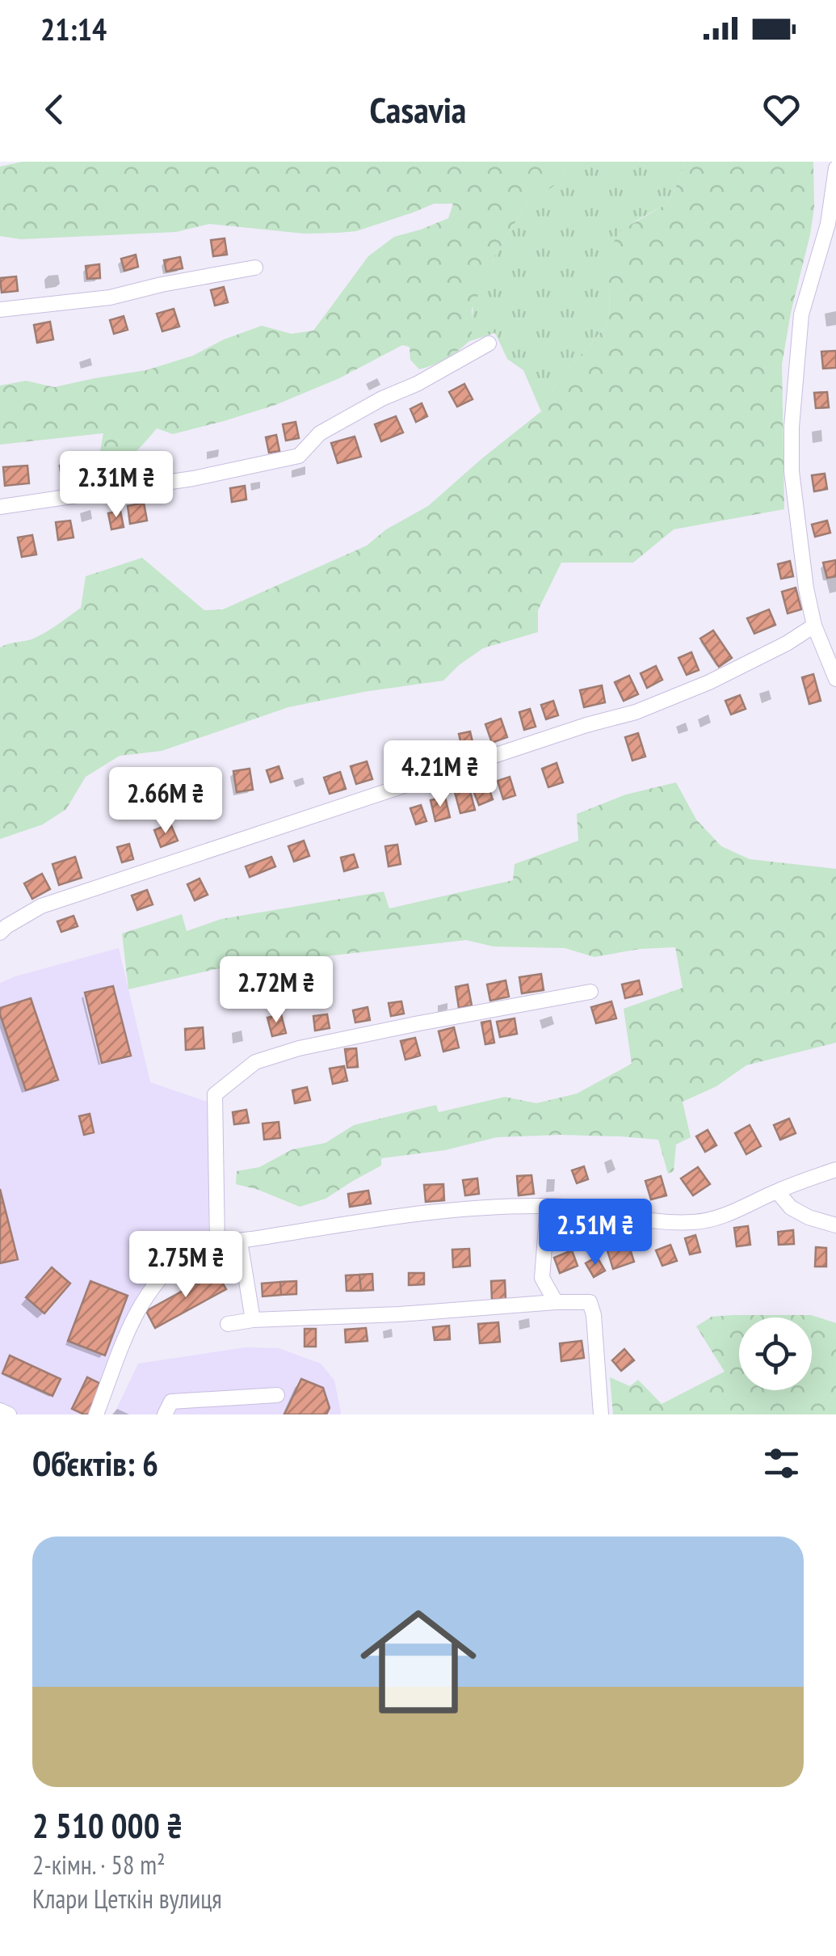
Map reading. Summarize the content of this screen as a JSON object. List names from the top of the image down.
{
  "page": {
    "status": "21:14",
    "header": "Casavia",
    "price": [
      "2.31M ₴",
      "4.21M ₴",
      "2.66M ₴",
      "2.72M ₴",
      "2.51M ₴",
      "2.75M ₴"
    ],
    "heading": "Об’єктів: 6",
    "list": [
      {
        "name": "2 510 000 ₴",
        "note": "2-кімн. · 58 m² · Клари Цеткін вулиця"
      }
    ]
  }
}
